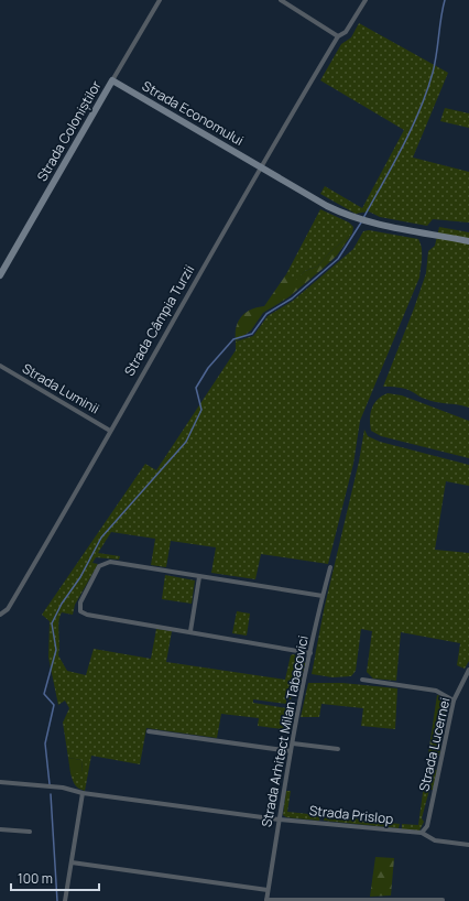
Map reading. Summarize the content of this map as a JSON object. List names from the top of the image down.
{
  "streets": {
    "street": [
      "Strada Economului",
      "Strada Coloniștilor",
      "Strada Câmpia Turzii",
      "Strada Luminii",
      "Strada Arhitect Milan Tabacovici",
      "Strada Lucernei",
      "Strada Prislop"
    ]
  },
  "crossings": [
    ["Strada Economului", "Strada Coloniștilor"],
    ["Strada Economului", "Strada Câmpia Turzii"],
    ["Strada Câmpia Turzii", "Strada Luminii"],
    ["Strada Arhitect Milan Tabacovici", "Strada Prislop"],
    ["Strada Lucernei", "Strada Prislop"]
  ],
  "scale_bar": "100 m"
}
